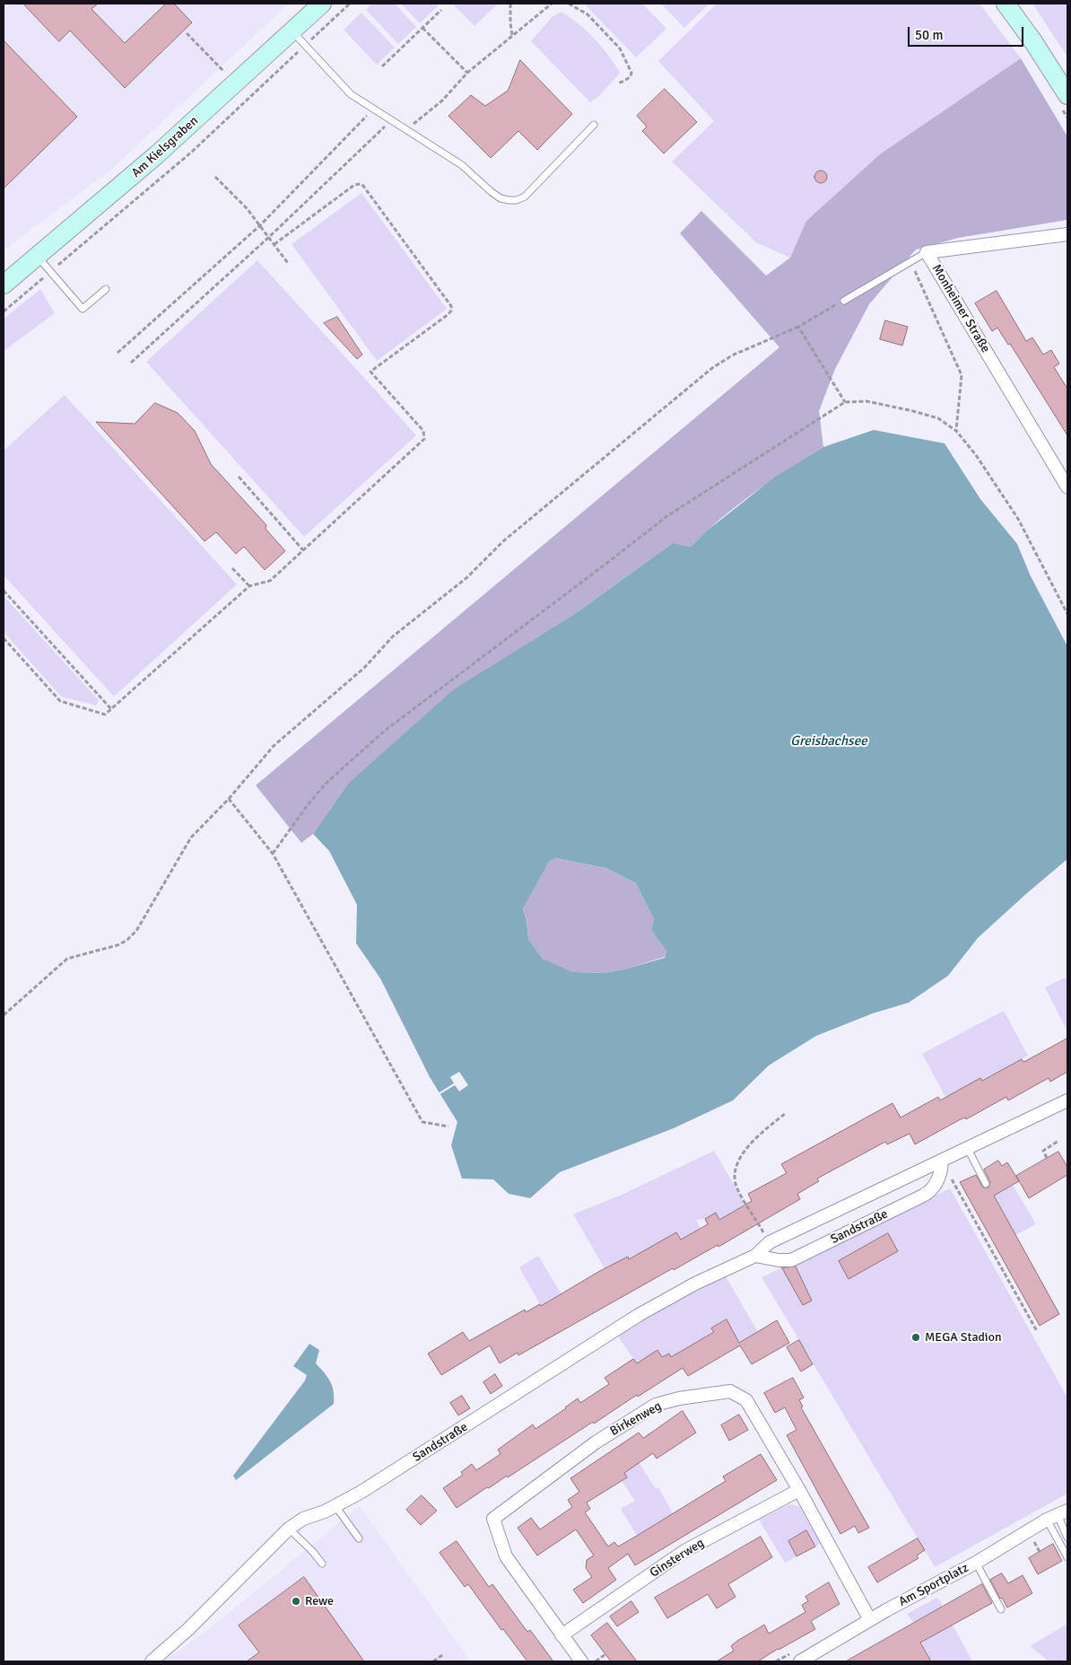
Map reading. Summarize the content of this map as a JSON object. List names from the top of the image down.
{
  "streets": {
    "street": [
      "Am Kielsgraben",
      "Monheimer Straße",
      "Sandstraße",
      "Birkenweg",
      "Ginsterweg",
      "Am Sportplatz"
    ]
  },
  "crossings": [
    ["Birkenweg", "Ginsterweg"],
    ["Birkenweg", "Am Sportplatz"]
  ],
  "water": ["Greisbachsee"],
  "places": ["MEGA Stadion", "Rewe"],
  "scale_bar": "50 m"
}
